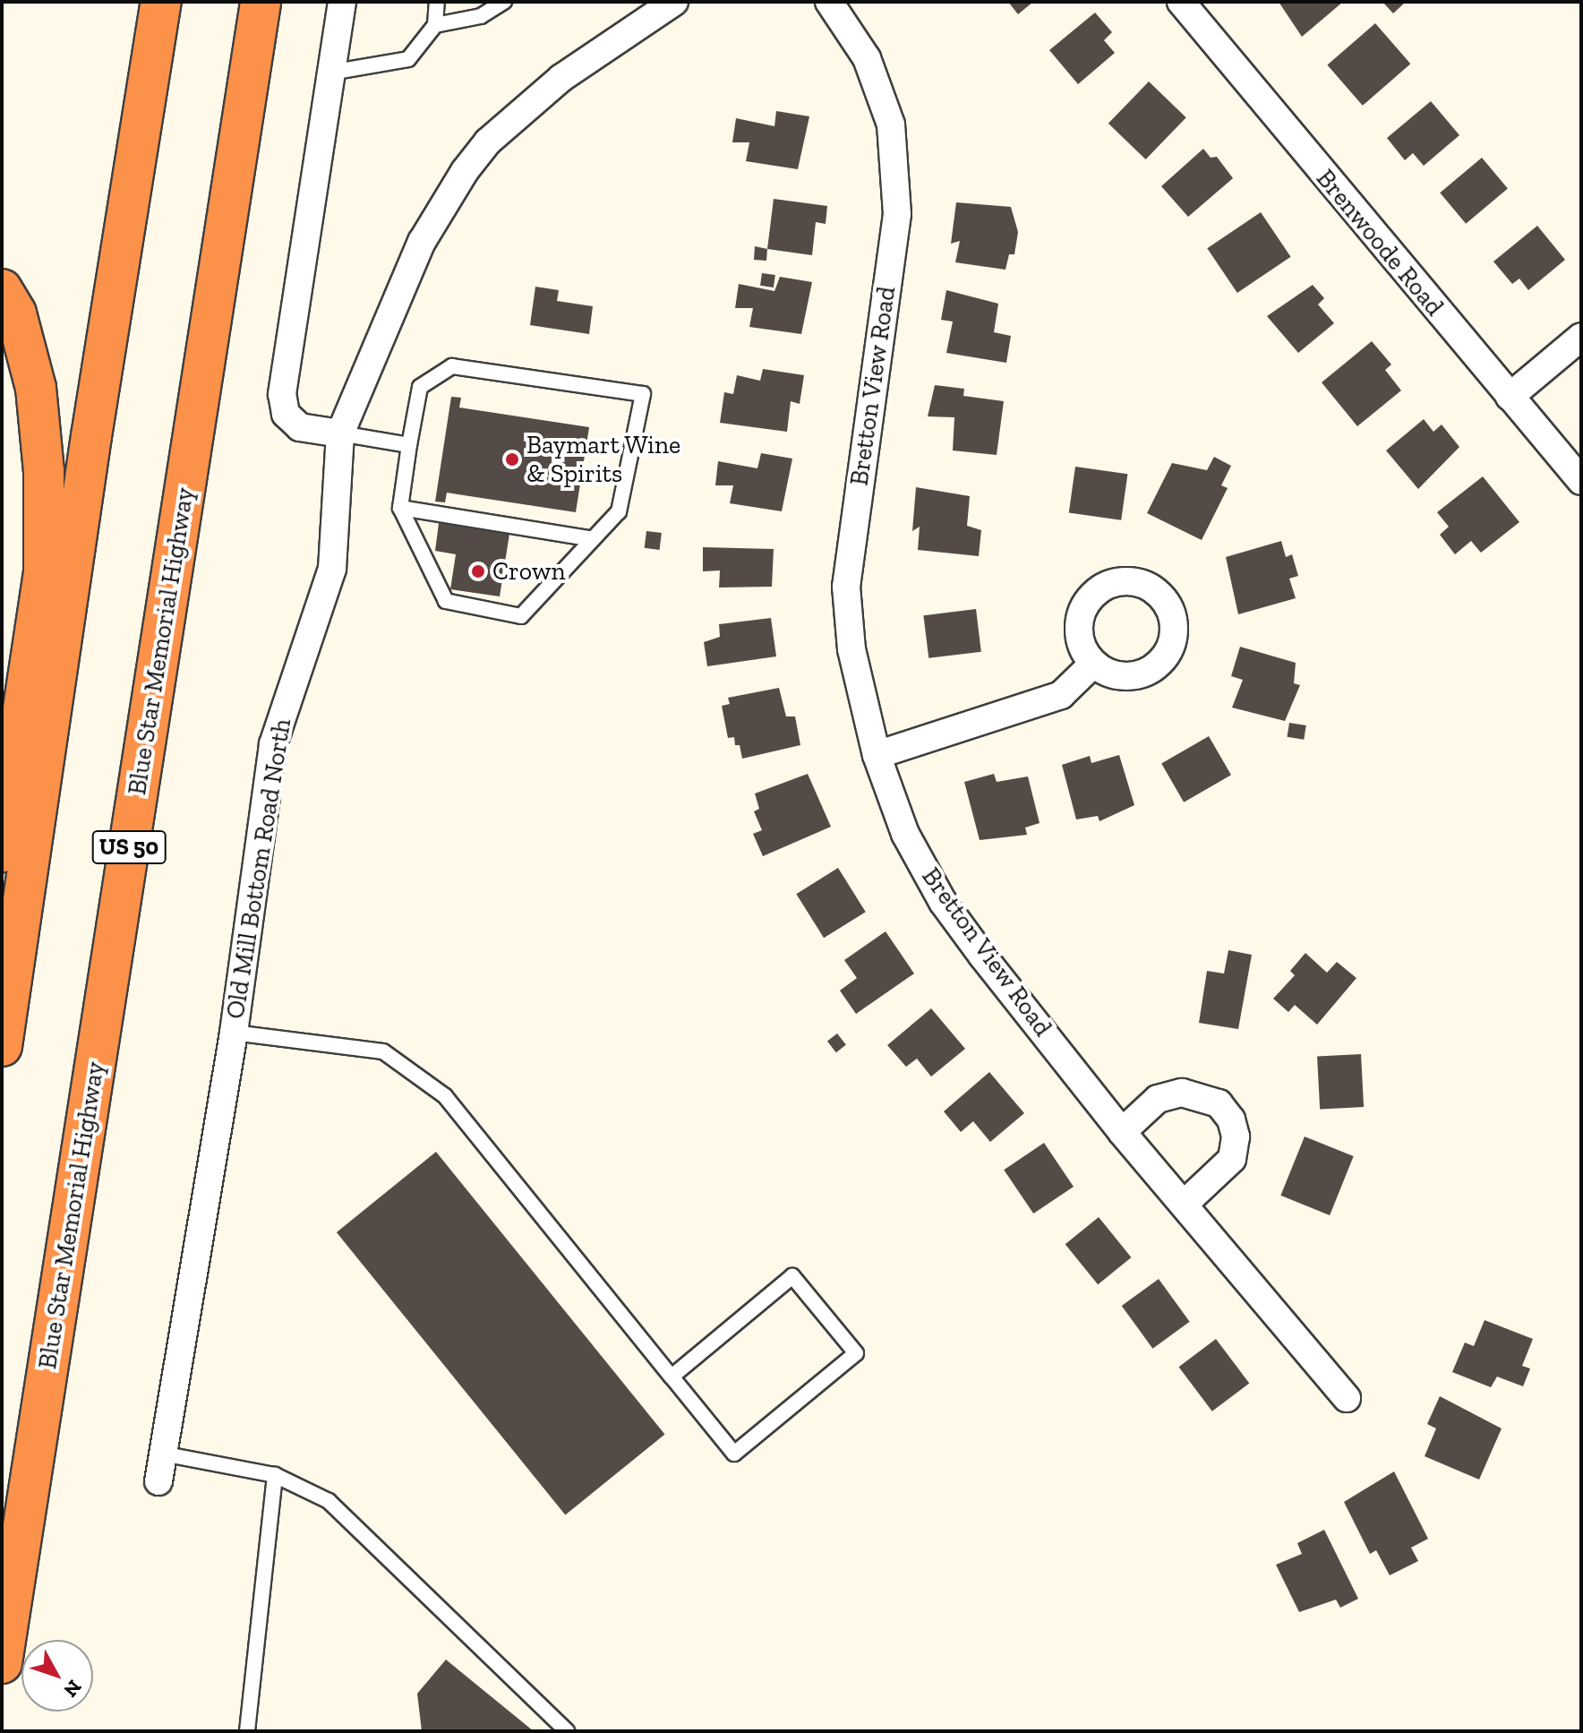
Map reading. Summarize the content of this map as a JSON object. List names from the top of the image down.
{
  "streets": {
    "highway": ["Blue Star Memorial Highway", "US 50"],
    "street": ["Brenwoode Road", "Bretton View Road", "Old Mill Bottom Road North"]
  },
  "places": ["Baymart Wine & Spirits", "Crown"],
  "north": "bottom right"
}
